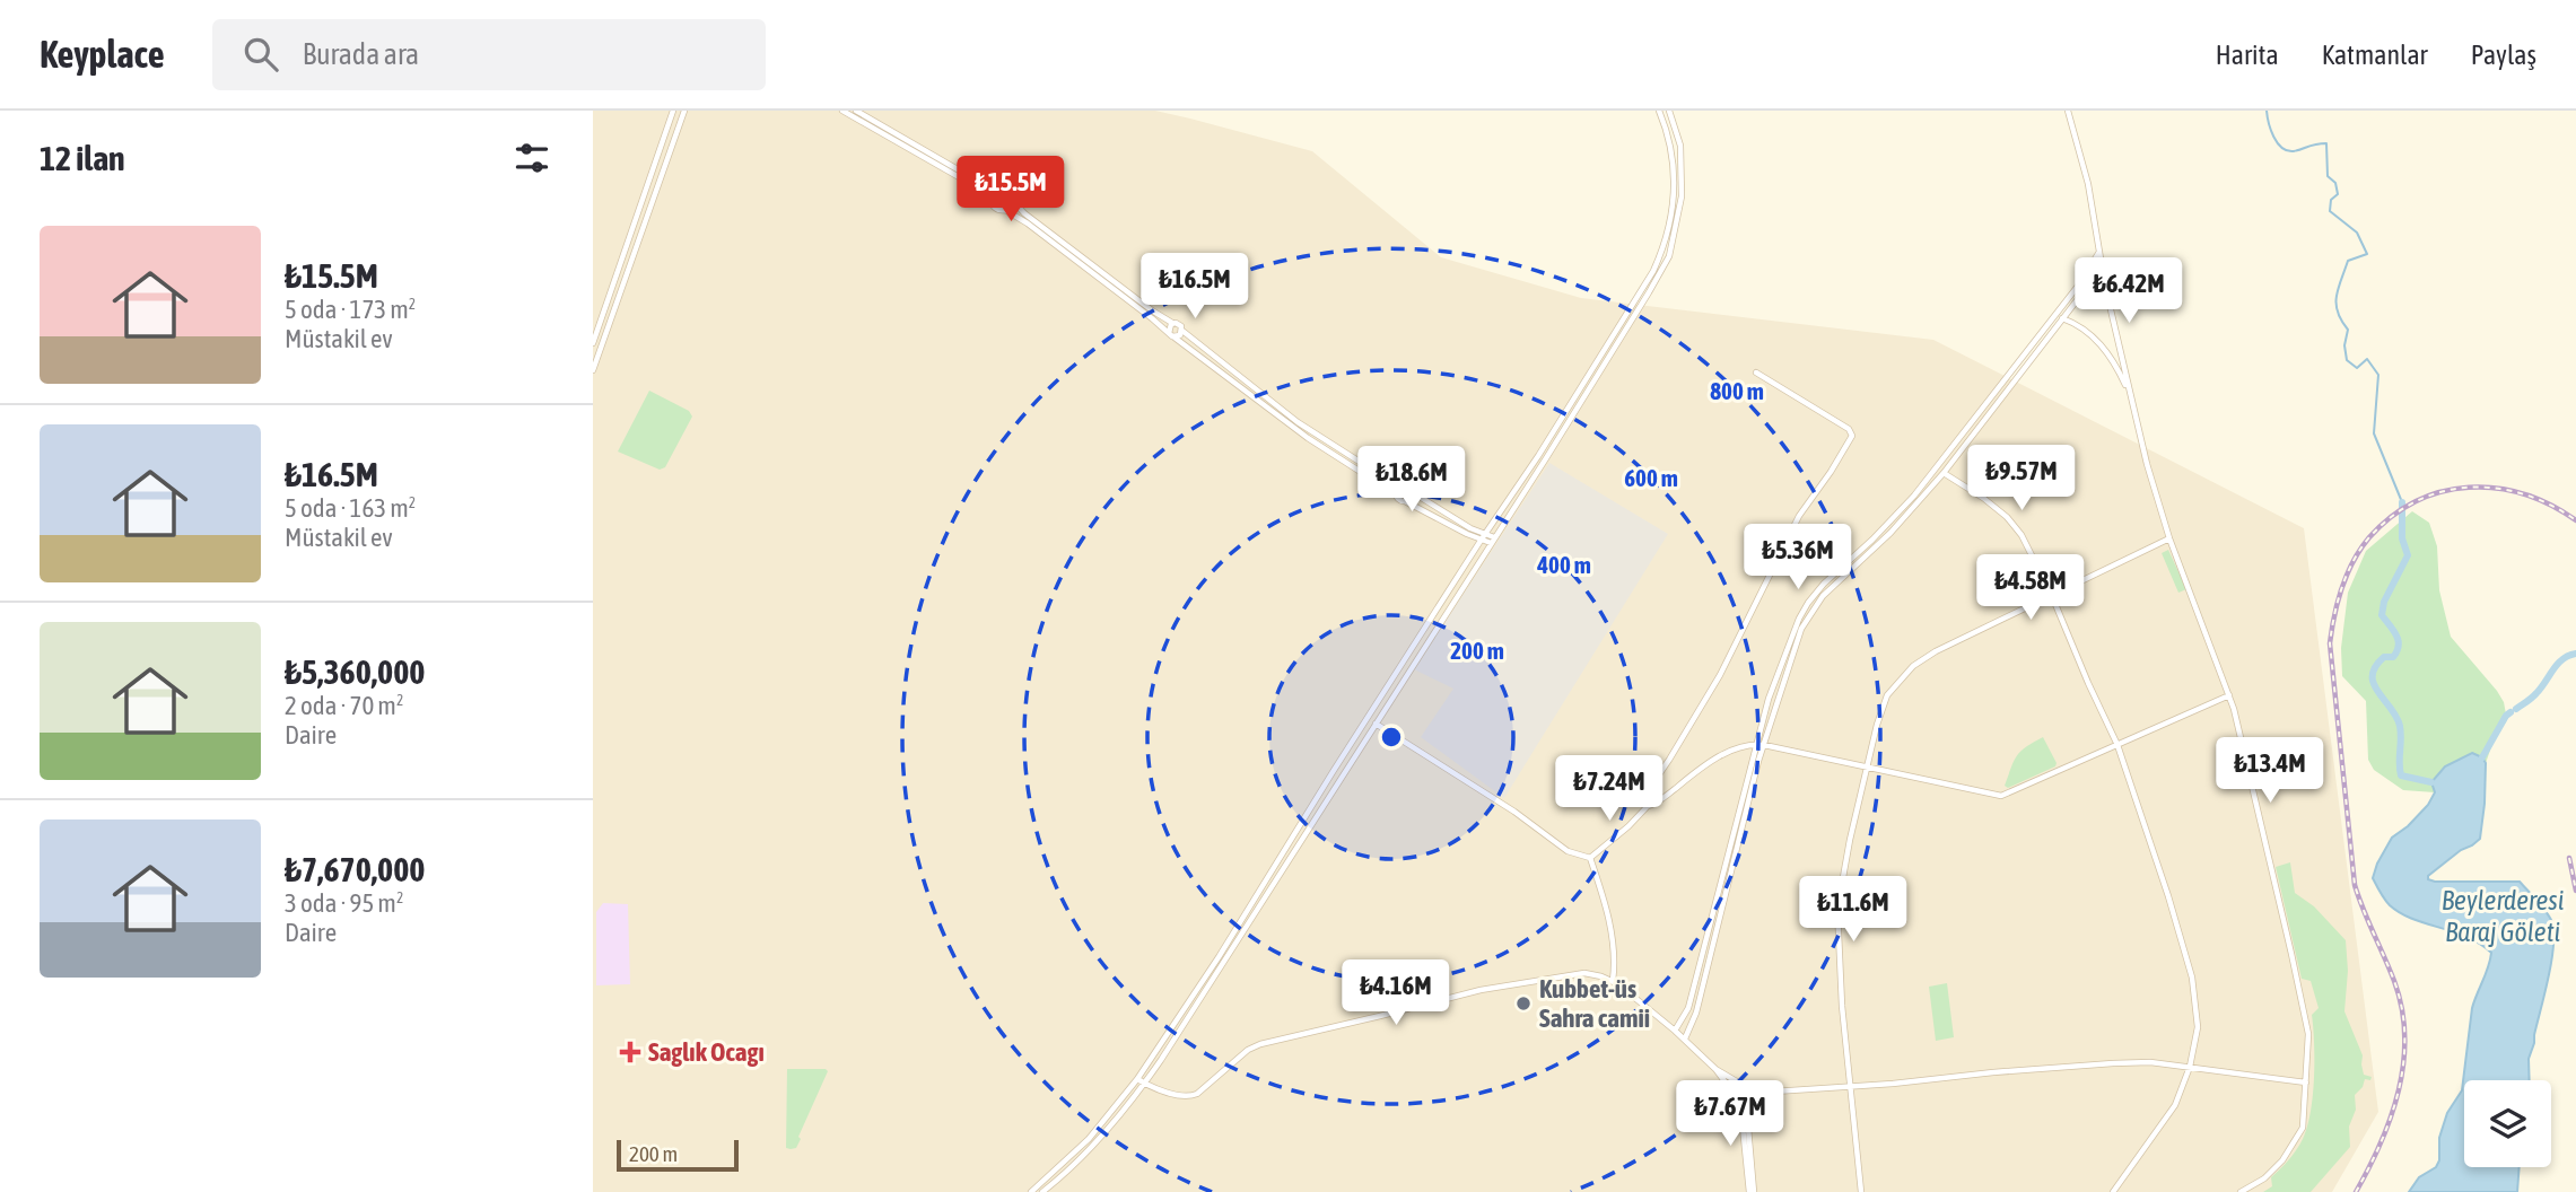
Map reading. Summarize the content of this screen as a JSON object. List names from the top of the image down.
{
  "water": ["Beylerderesi Baraj Göleti"],
  "places": {
    "other": ["Kubbet-üs Sahra camii"],
    "health": ["Saglık Ocagı"]
  },
  "scale_bar": "200 m",
  "page": {
    "header": "Keyplace",
    "search": "Burada ara",
    "nav": ["Harita", "Katmanlar", "Paylaş"],
    "heading": "12 ilan",
    "price": [
      "₺15.5M",
      "₺16.5M",
      "₺6.42M",
      "₺9.57M",
      "₺18.6M",
      "₺5.36M",
      "₺4.58M",
      "₺13.4M",
      "₺7.24M",
      "₺11.6M",
      "₺4.16M",
      "₺7.67M"
    ],
    "list": [
      {
        "name": "₺15.5M",
        "note": "5 oda · 173 m² · Müstakil ev"
      },
      {
        "name": "₺16.5M",
        "note": "5 oda · 163 m² · Müstakil ev"
      },
      {
        "name": "₺5,360,000",
        "note": "2 oda · 70 m² · Daire"
      },
      {
        "name": "₺7,670,000",
        "note": "3 oda · 95 m² · Daire"
      }
    ],
    "scale": "200 m"
  },
  "rings": [
    "800 m",
    "600 m",
    "400 m",
    "200 m"
  ]
}
